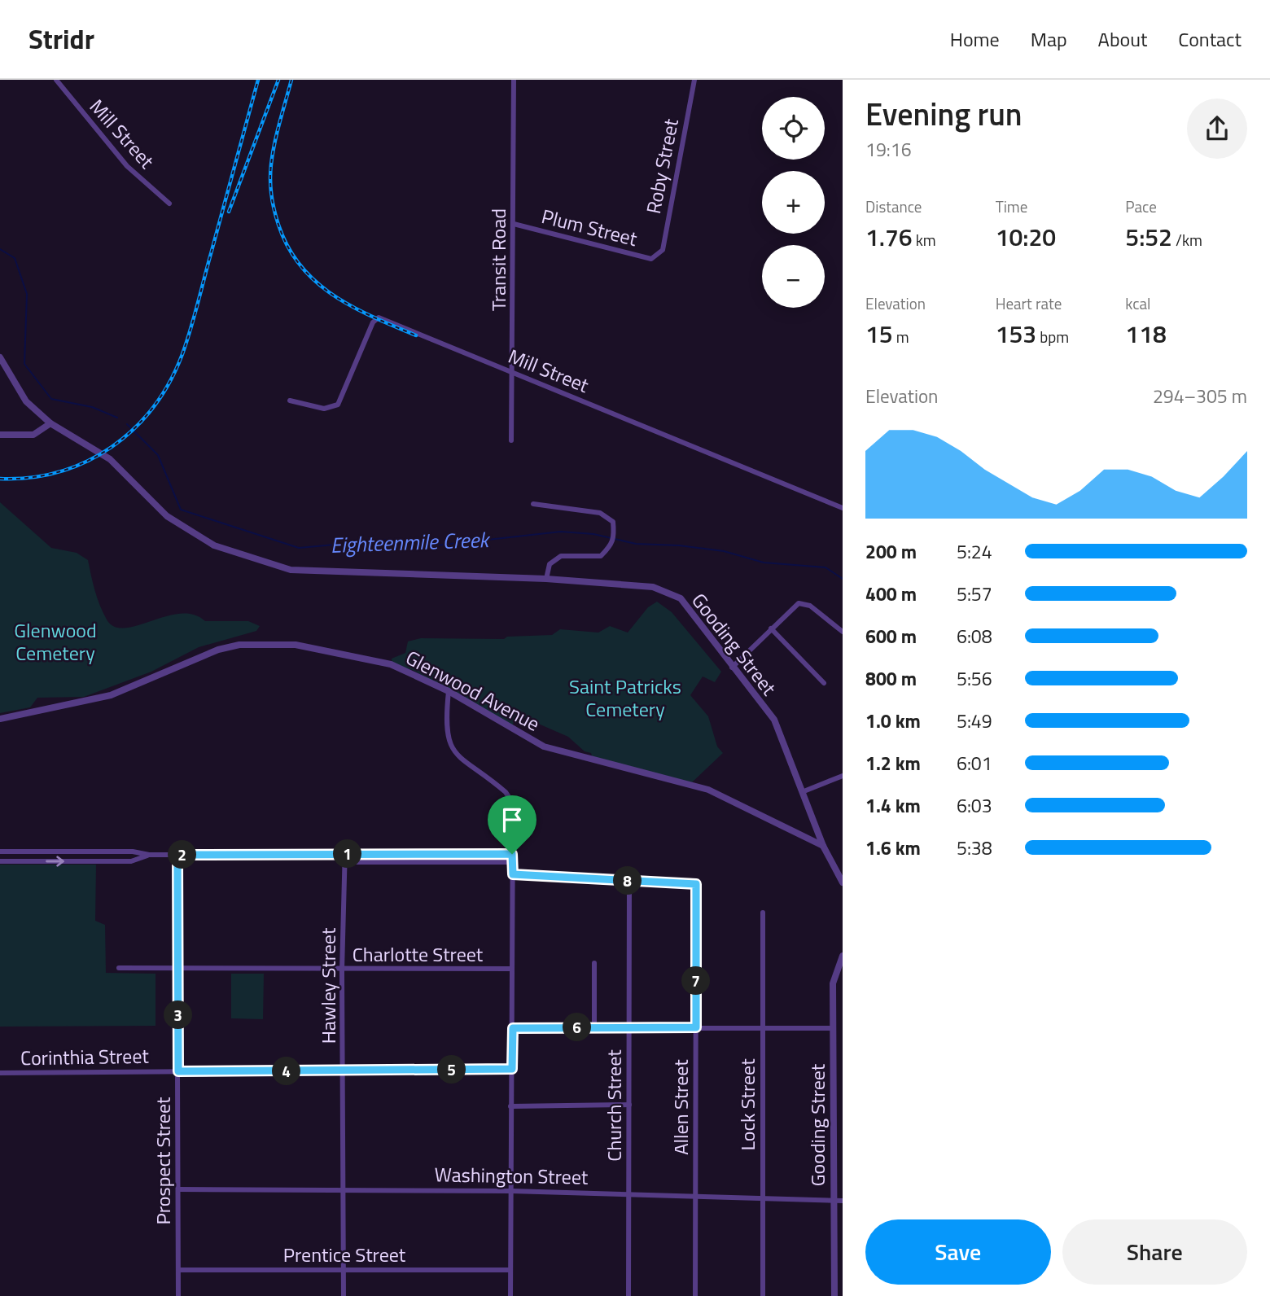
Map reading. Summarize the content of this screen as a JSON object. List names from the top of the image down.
{
  "streets": {
    "street": [
      "Mill Street",
      "Roby Street",
      "Plum Street",
      "Transit Road",
      "Gooding Street",
      "Glenwood Avenue",
      "Charlotte Street",
      "Hawley Street",
      "Corinthia Street",
      "Lock Street",
      "Church Street",
      "Allen Street",
      "Prospect Street",
      "Washington Street",
      "Prentice Street"
    ]
  },
  "crossings": [
    ["Mill Street", "Transit Road"],
    ["Roby Street", "Plum Street"],
    ["Plum Street", "Transit Road"],
    ["Gooding Street", "Glenwood Avenue"],
    ["Gooding Street", "Washington Street"],
    ["Charlotte Street", "Hawley Street"],
    ["Charlotte Street", "Prospect Street"],
    ["Hawley Street", "Corinthia Street"],
    ["Hawley Street", "Washington Street"],
    ["Hawley Street", "Prentice Street"],
    ["Corinthia Street", "Prospect Street"],
    ["Lock Street", "Washington Street"],
    ["Church Street", "Allen Street"],
    ["Church Street", "Washington Street"],
    ["Allen Street", "Washington Street"],
    ["Prospect Street", "Washington Street"],
    ["Prospect Street", "Prentice Street"]
  ],
  "water": ["Eighteenmile Creek"],
  "parks": ["Glenwood Cemetery", "Saint Patricks Cemetery"],
  "page": {
    "header": "Stridr",
    "nav": [
      "Home",
      "Map",
      "About",
      "Contact"
    ],
    "heading": ["Evening run", "19:16"],
    "map_buttons": ["+", "−"],
    "stats": [
      ["Distance", "1.76 km"],
      ["Time", "10:20"],
      ["Pace", "5:52 /km"],
      ["Elevation", "15 m"],
      ["Heart rate", "153 bpm"],
      ["kcal", "118"]
    ],
    "chart": ["Elevation", "294–305 m"],
    "list": [
      {
        "name": "200 m",
        "note": "5:24"
      },
      {
        "name": "400 m",
        "note": "5:57"
      },
      {
        "name": "600 m",
        "note": "6:08"
      },
      {
        "name": "800 m",
        "note": "5:56"
      },
      {
        "name": "1.0 km",
        "note": "5:49"
      },
      {
        "name": "1.2 km",
        "note": "6:01"
      },
      {
        "name": "1.4 km",
        "note": "6:03"
      },
      {
        "name": "1.6 km",
        "note": "5:38"
      }
    ],
    "pins": [
      "1",
      "2",
      "8",
      "7",
      "3",
      "6",
      "5",
      "4"
    ],
    "buttons": ["Save", "Share"]
  }
}
